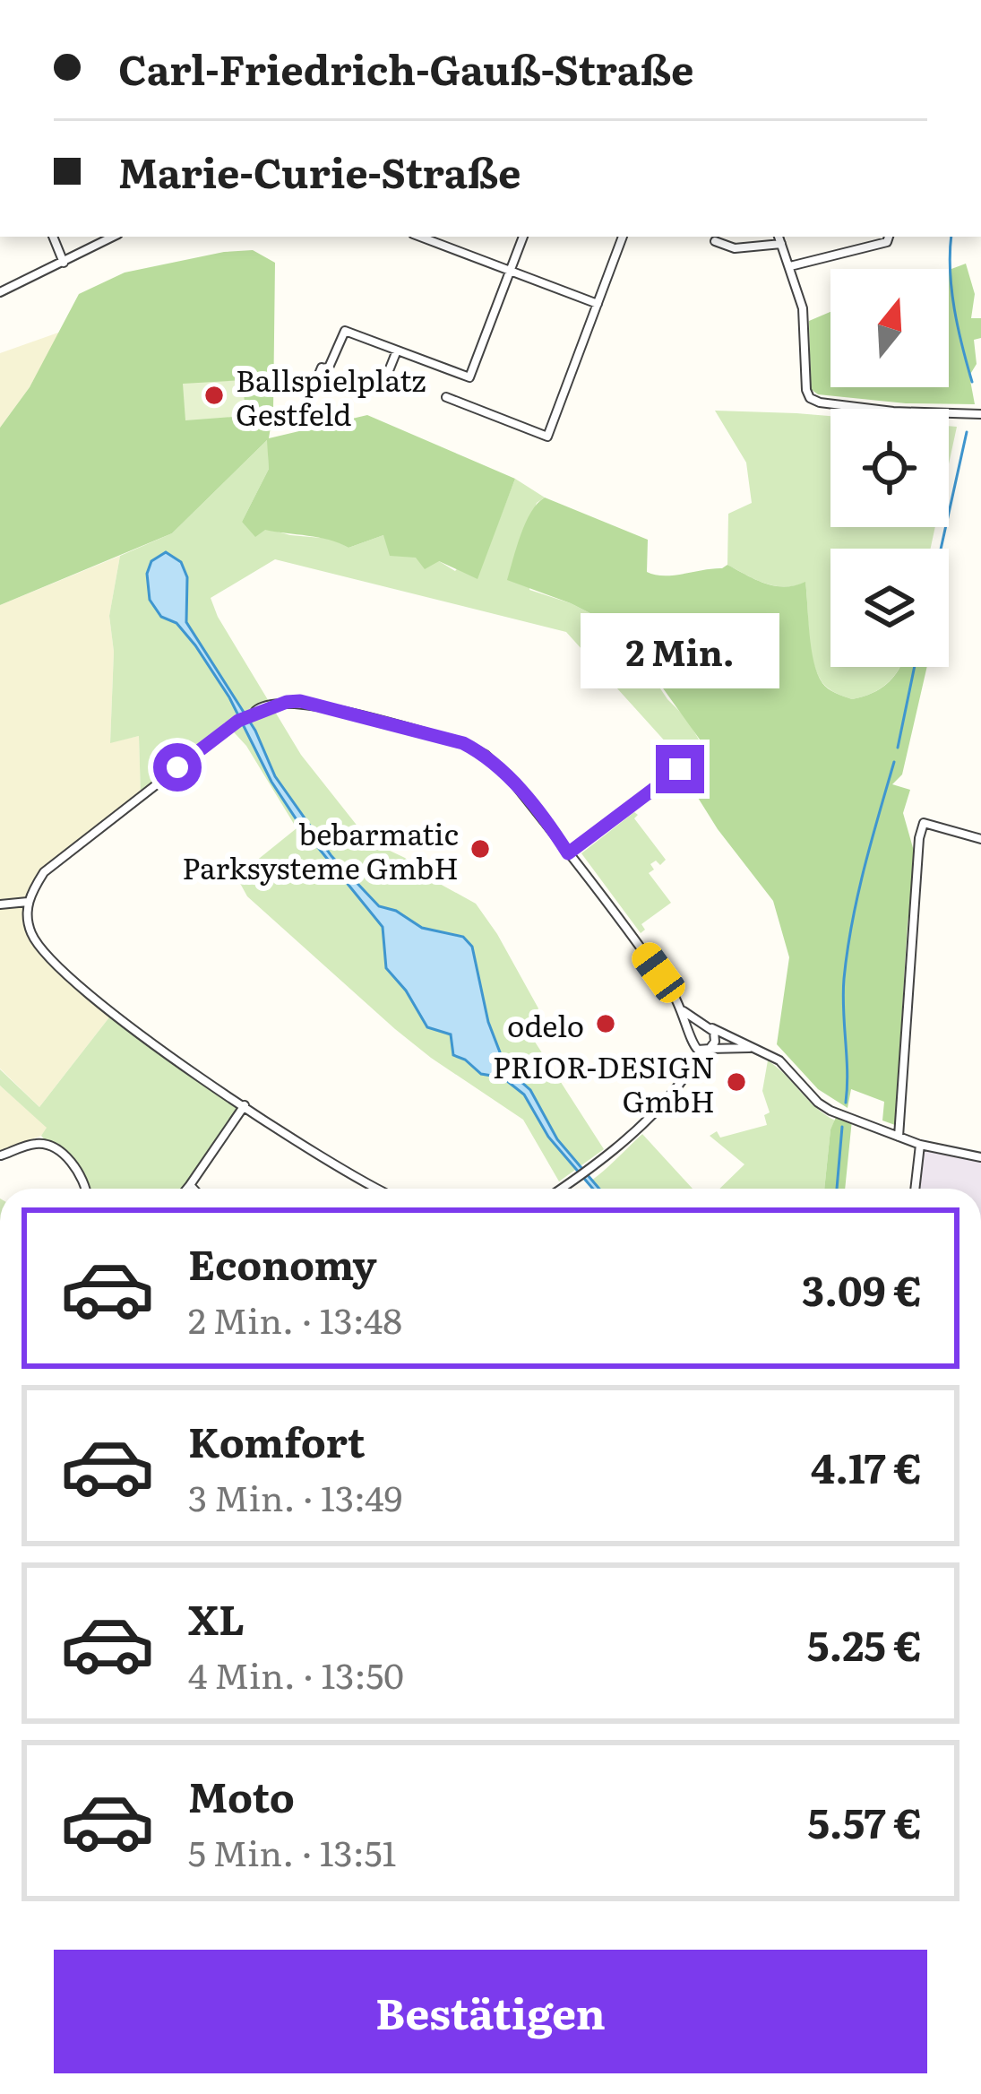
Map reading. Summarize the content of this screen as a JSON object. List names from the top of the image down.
{
  "places": [
    "Ballspielplatz Gestfeld",
    "bebarmatic Parksysteme GmbH",
    "odelo",
    "PRIOR-DESIGN GmbH"
  ],
  "north": "top",
  "page": {
    "banner": ["Carl-Friedrich-Gauß-Straße", "Marie-Curie-Straße"],
    "bubble": "2 Min.",
    "list": [
      {
        "name": "Economy",
        "note": "2 Min. · 13:48",
        "value": "3.09 €"
      },
      {
        "name": "Komfort",
        "note": "3 Min. · 13:49",
        "value": "4.17 €"
      },
      {
        "name": "XL",
        "note": "4 Min. · 13:50",
        "value": "5.25 €"
      },
      {
        "name": "Moto",
        "note": "5 Min. · 13:51",
        "value": "5.57 €"
      }
    ],
    "buttons": "Bestätigen"
  }
}
